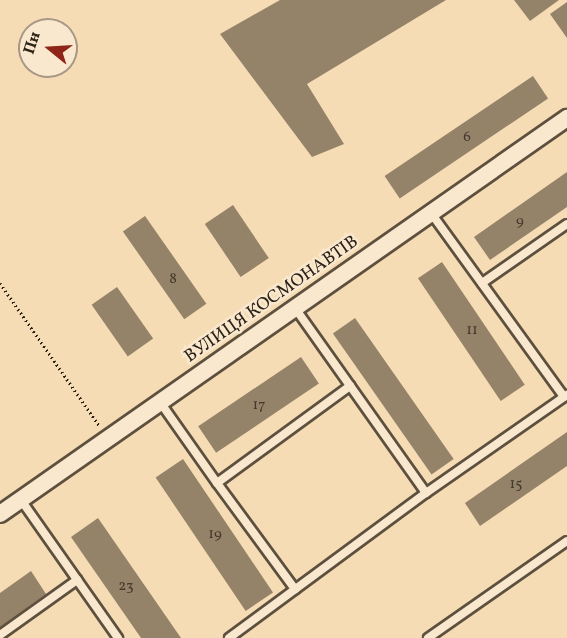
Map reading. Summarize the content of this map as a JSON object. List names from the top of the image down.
{
  "streets": {
    "street": ["ВУЛИЦЯ КОСМОНАВТІВ"]
  },
  "house_numbers": [
    "6",
    "9",
    "8",
    "11",
    "17",
    "15",
    "19",
    "23"
  ],
  "north": "left"
}
